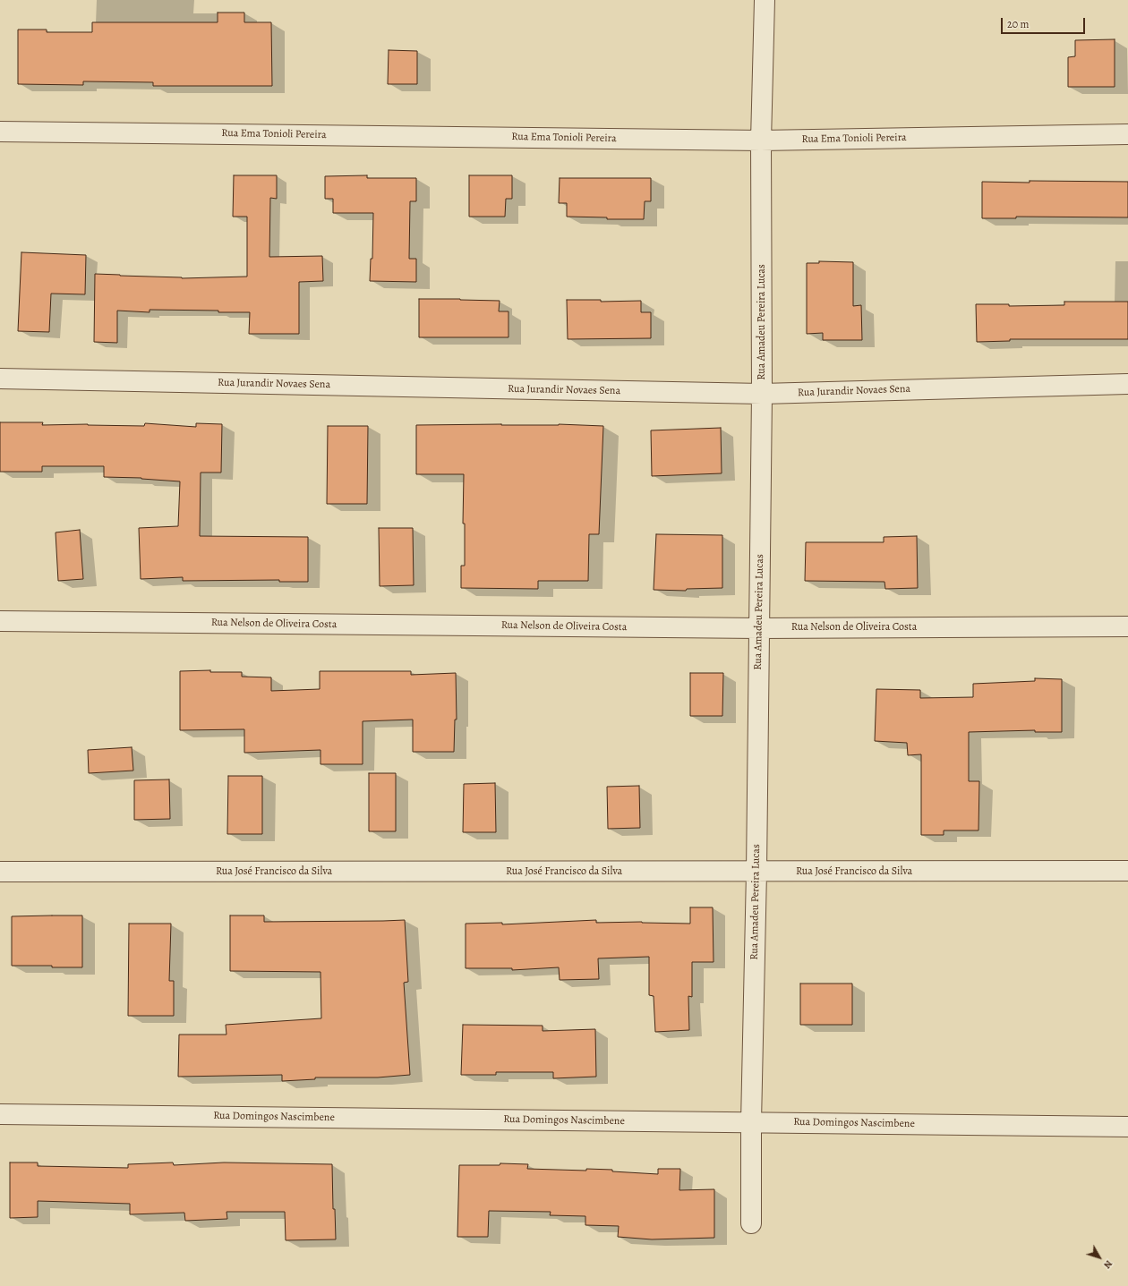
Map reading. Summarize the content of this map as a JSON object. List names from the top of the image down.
{
  "streets": {
    "street": [
      "Rua Ema Tonioli Pereira",
      "Rua Amadeu Pereira Lucas",
      "Rua Jurandir Novaes Sena",
      "Rua Nelson de Oliveira Costa",
      "Rua José Francisco da Silva",
      "Rua Domingos Nascimbene"
    ]
  },
  "crossings": [
    ["Rua Ema Tonioli Pereira", "Rua Amadeu Pereira Lucas"],
    ["Rua Amadeu Pereira Lucas", "Rua Jurandir Novaes Sena"],
    ["Rua Amadeu Pereira Lucas", "Rua Nelson de Oliveira Costa"],
    ["Rua Amadeu Pereira Lucas", "Rua José Francisco da Silva"],
    ["Rua Amadeu Pereira Lucas", "Rua Domingos Nascimbene"]
  ],
  "scale_bar": "20 m",
  "north": "bottom right"
}
